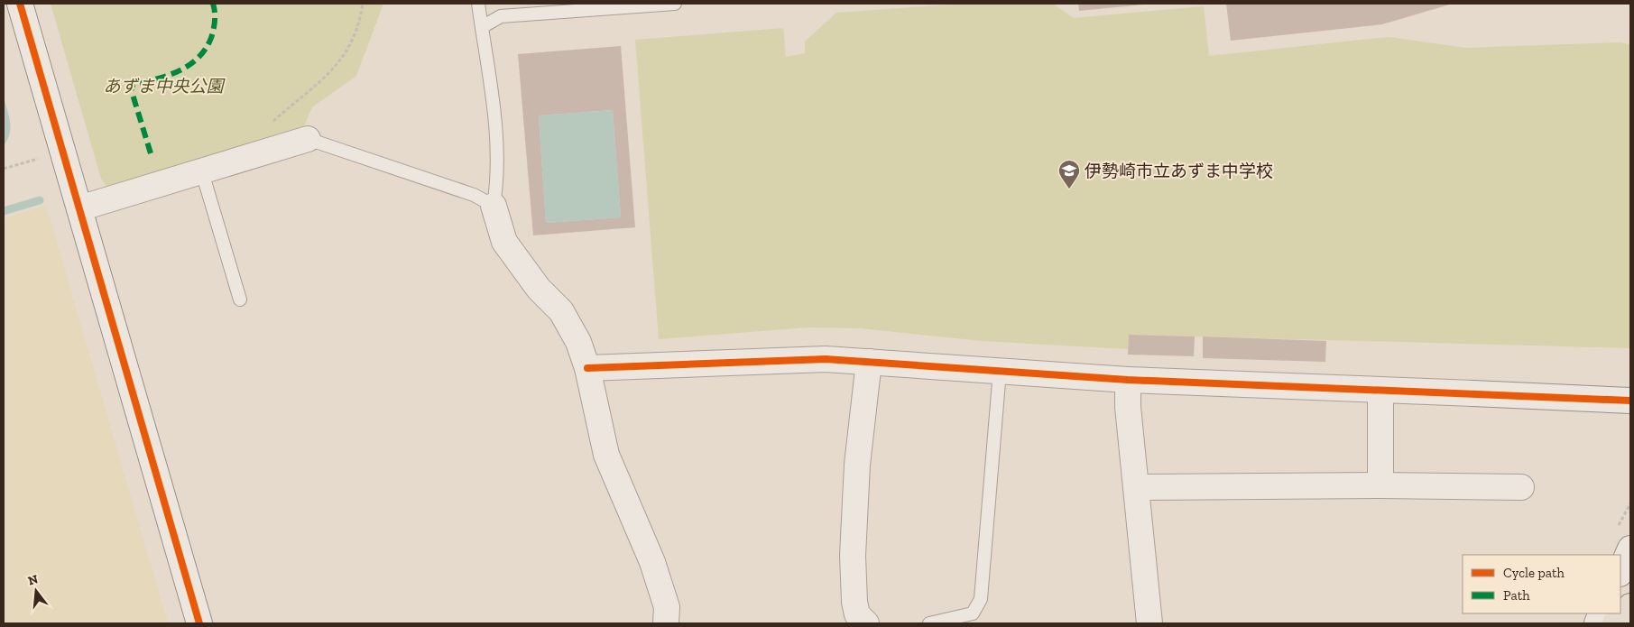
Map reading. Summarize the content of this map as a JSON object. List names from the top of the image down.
{
  "parks": ["あずま中央公園"],
  "places": {
    "school or university": ["伊勢崎市立あずま中学校"]
  },
  "legend": ["Cycle path", "Path"],
  "north": "top"
}
